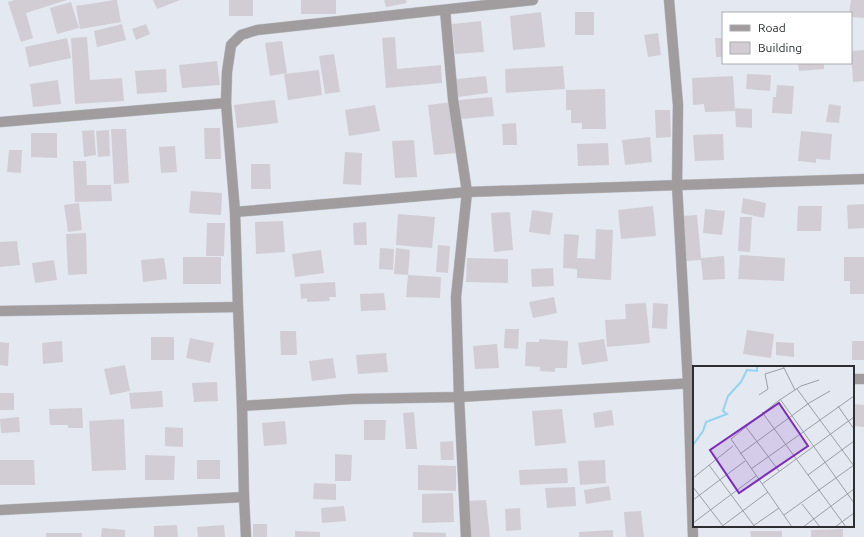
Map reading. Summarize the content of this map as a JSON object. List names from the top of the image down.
{
  "legend": ["Road", "Building"]
}
